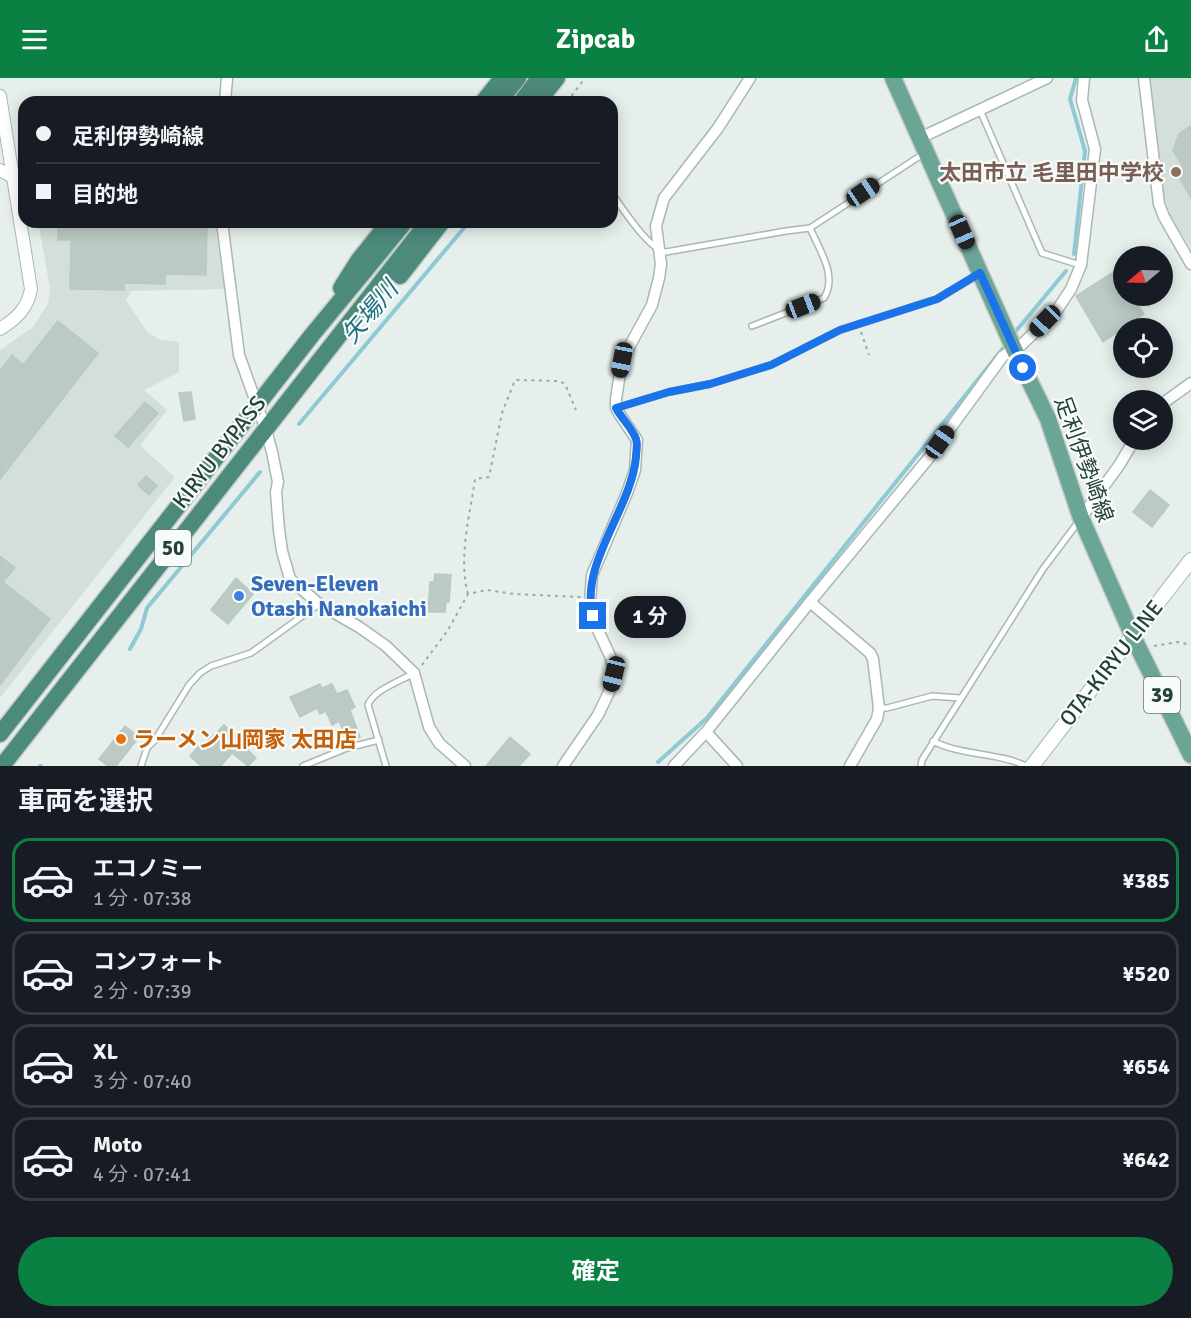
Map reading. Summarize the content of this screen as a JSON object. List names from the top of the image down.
{
  "streets": {
    "highway": ["KIRYU BYPASS", "50"],
    "main road": ["足利伊勢崎線", "OTA-KIRYU LINE", "39"]
  },
  "crossings": [
    ["KIRYU BYPASS", "50"],
    ["足利伊勢崎線", "OTA-KIRYU LINE"]
  ],
  "water": ["矢場川"],
  "places": ["太田市立 毛里田中学校", "Seven-Eleven Otashi Nanokaichi", "ラーメン山岡家 太田店"],
  "north": "left",
  "page": {
    "header": "Zipcab",
    "banner": ["足利伊勢崎線", "目的地"],
    "bubble": "1 分",
    "heading": "車両を選択",
    "list": [
      {
        "name": "エコノミー",
        "note": "1 分 · 07:38",
        "value": "¥385"
      },
      {
        "name": "コンフォート",
        "note": "2 分 · 07:39",
        "value": "¥520"
      },
      {
        "name": "XL",
        "note": "3 分 · 07:40",
        "value": "¥654"
      },
      {
        "name": "Moto",
        "note": "4 分 · 07:41",
        "value": "¥642"
      }
    ],
    "buttons": "確定"
  }
}
